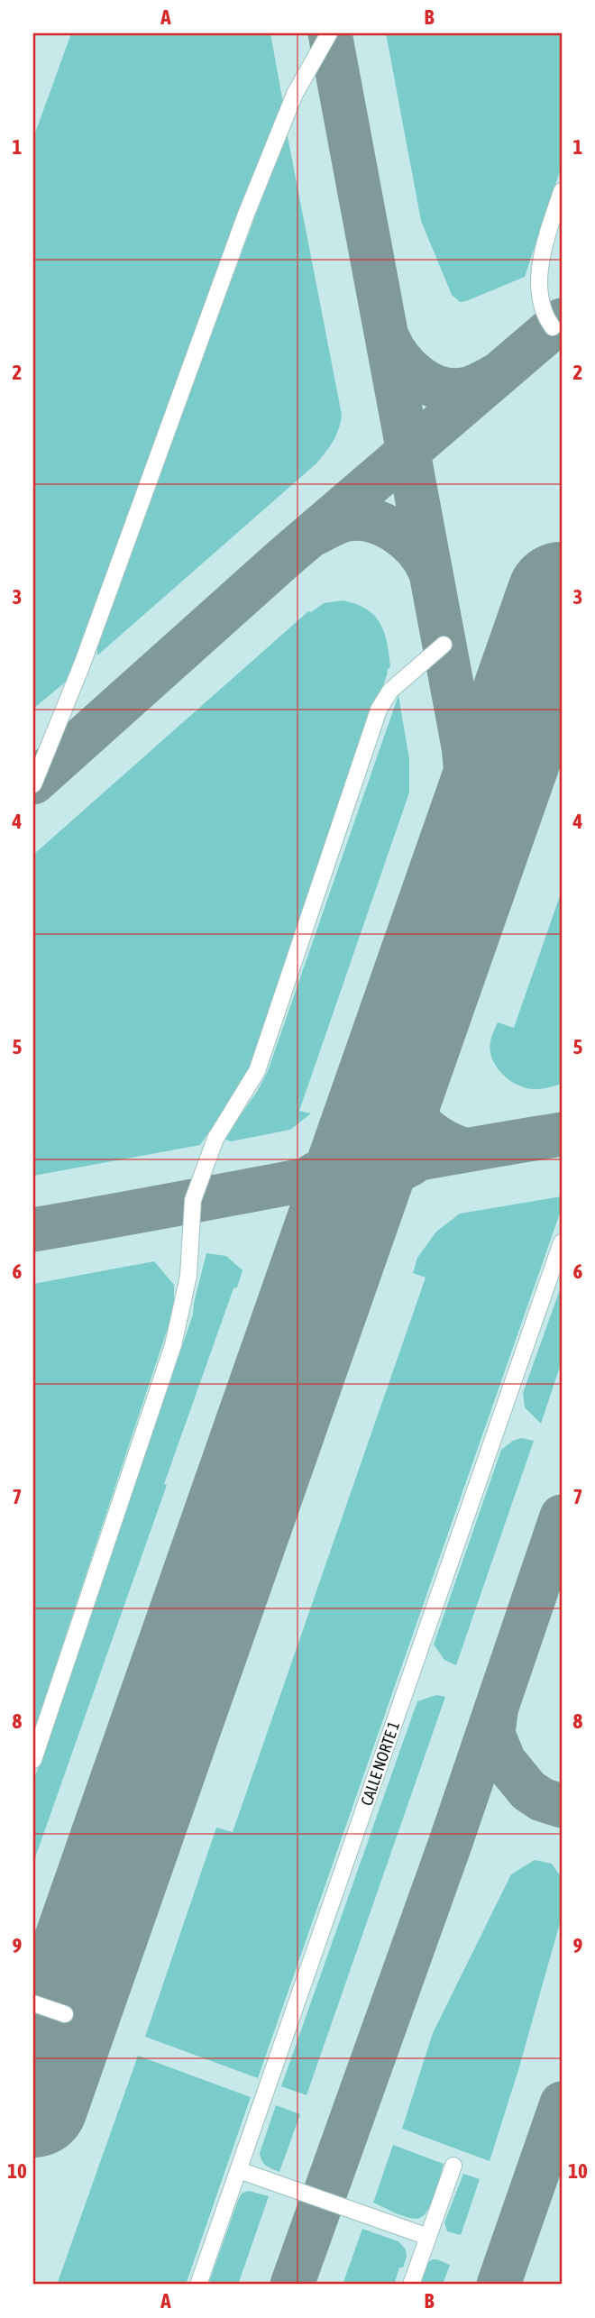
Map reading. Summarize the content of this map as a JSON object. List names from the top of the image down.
{
  "streets": {
    "lane": ["CALLE NORTE 1"]
  },
  "grid": {
    "columns": ["A", "B"],
    "rows": [
      "1",
      "2",
      "3",
      "4",
      "5",
      "6",
      "7",
      "8",
      "9",
      "10"
    ]
  }
}
